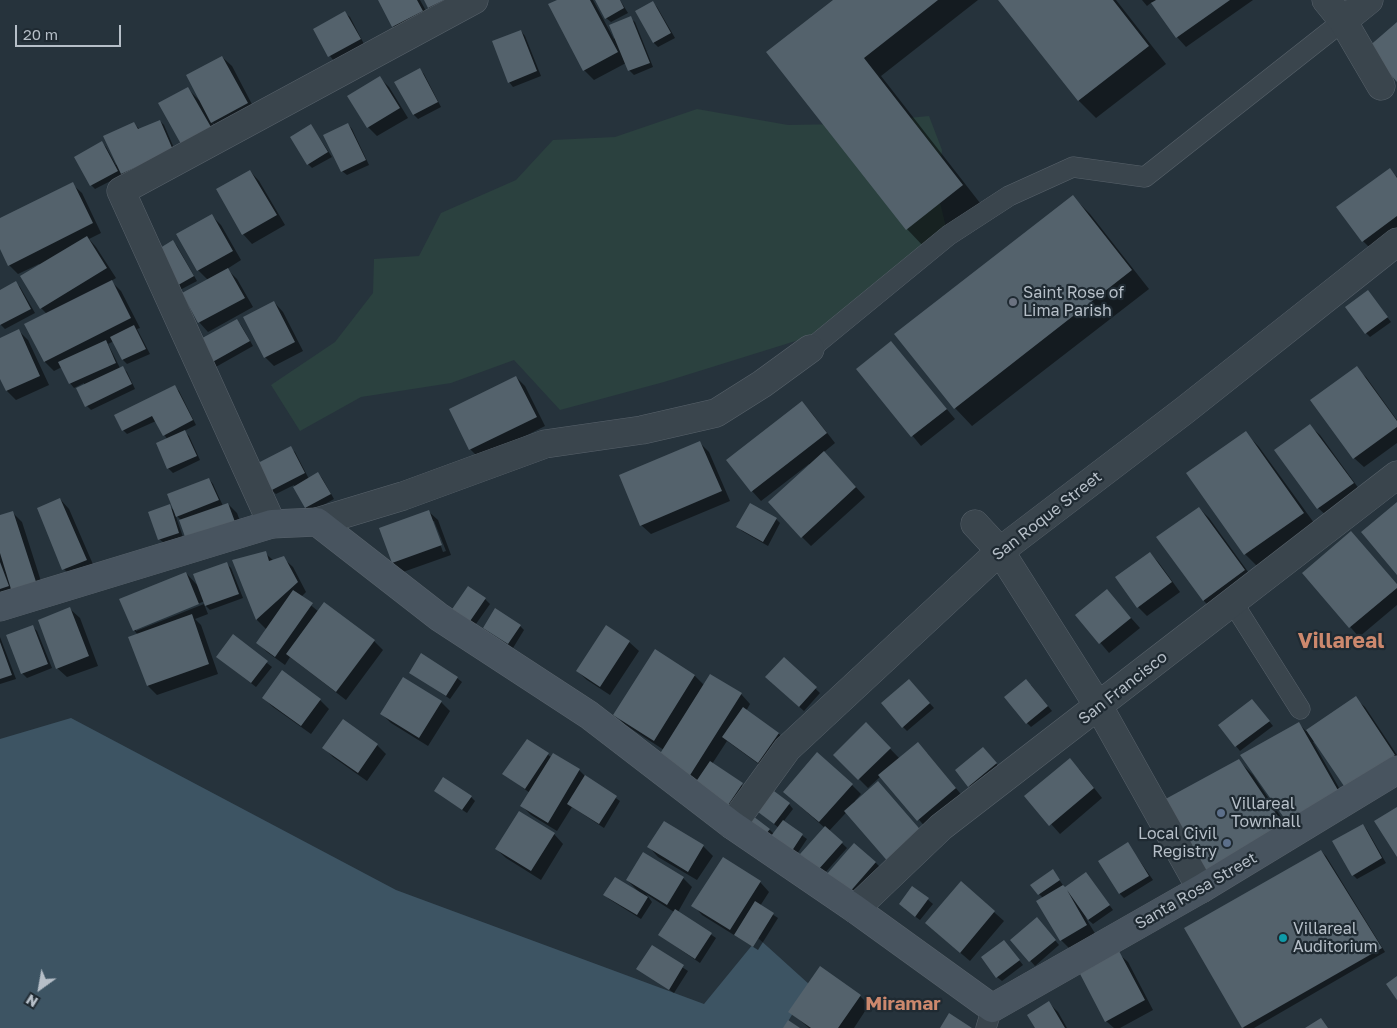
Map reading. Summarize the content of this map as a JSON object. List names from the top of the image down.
{
  "streets": {
    "street": ["San Roque Street", "San Francisco", "Santa Rosa Street"]
  },
  "districts": ["Villareal", "Miramar"],
  "places": [
    "Saint Rose of Lima Parish",
    "Villareal Townhall",
    "Local Civil Registry",
    "Villareal Auditorium"
  ],
  "scale_bar": "20 m",
  "north": "bottom left"
}
